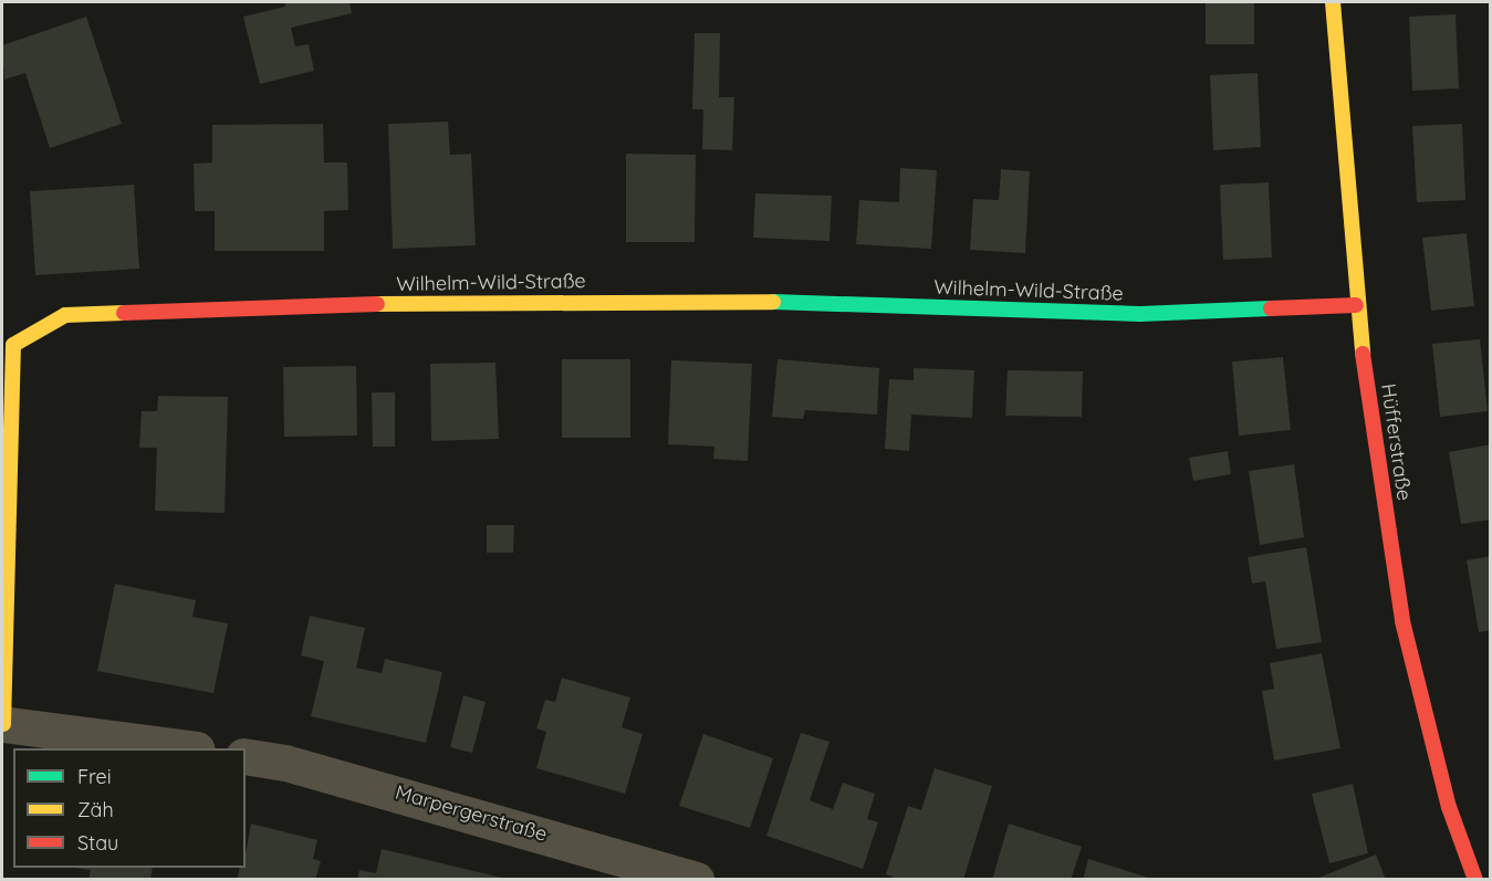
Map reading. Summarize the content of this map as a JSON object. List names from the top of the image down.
{
  "streets": {
    "street": ["Wilhelm-Wild-Straße", "Hüfferstraße", "Marpergerstraße"]
  },
  "crossings": [
    ["Wilhelm-Wild-Straße", "Hüfferstraße"]
  ],
  "legend": ["Frei", "Zäh", "Stau"]
}
